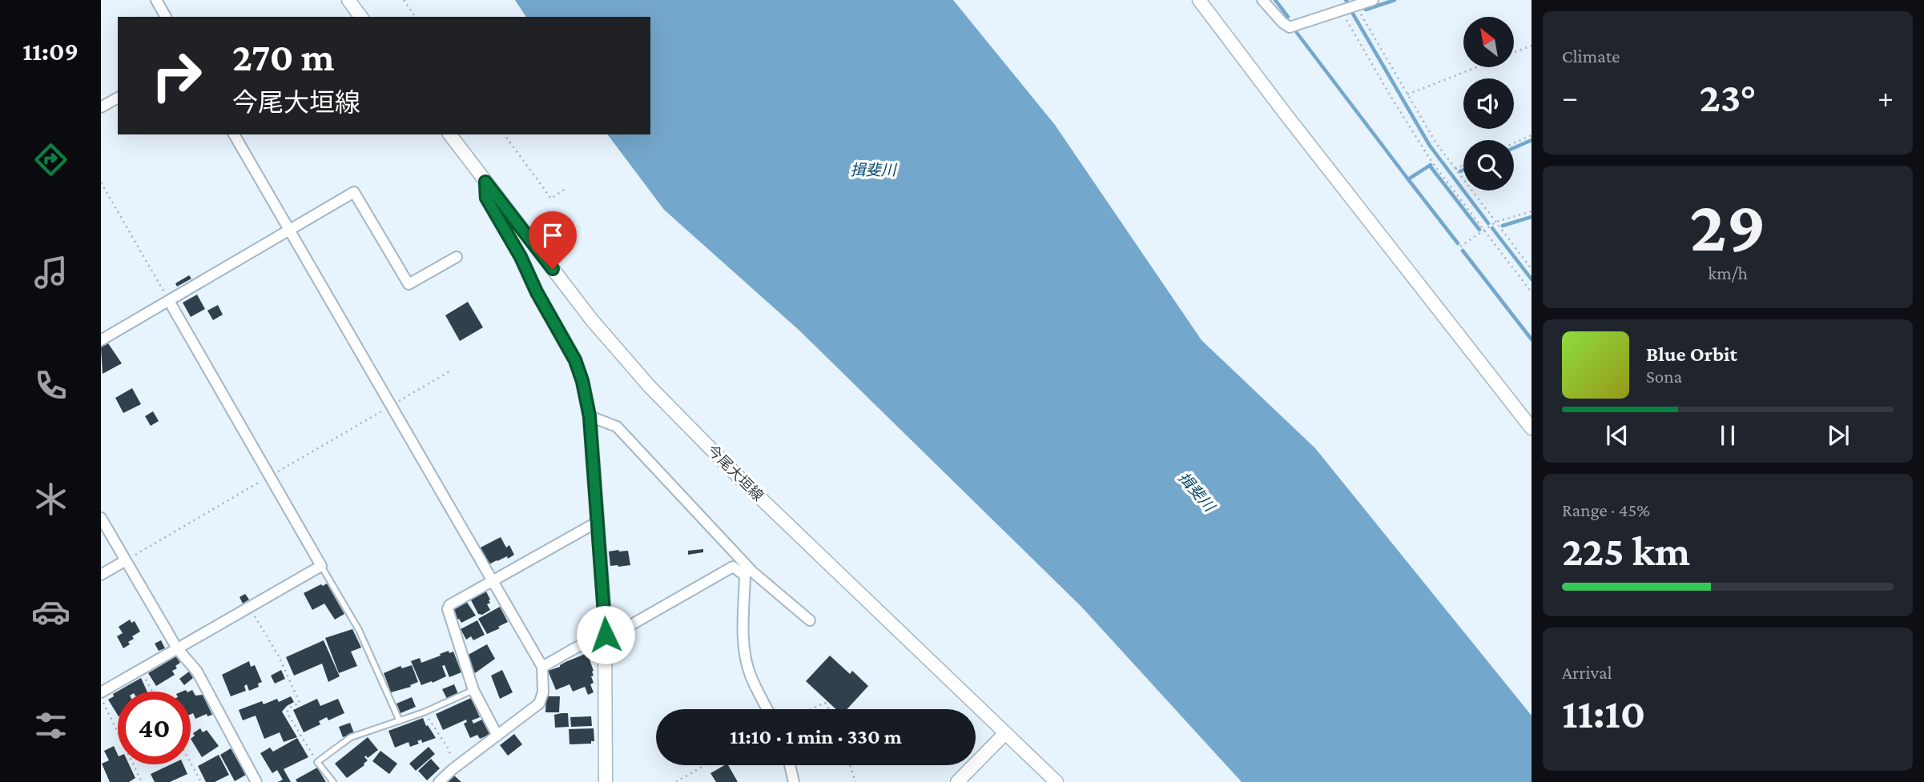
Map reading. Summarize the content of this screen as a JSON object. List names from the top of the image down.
{
  "streets": {
    "street": ["今尾大垣線"]
  },
  "water": ["揖斐川"],
  "north": "top left",
  "page": {
    "tabs": "11:09",
    "tile": [
      "Climate",
      ["29", "km/h"],
      ["Range · 45%", "225 km"],
      ["Arrival", "11:10"]
    ],
    "turn": ["270 m", "今尾大垣線"],
    "heat": ["−", "23°", "+"],
    "song": ["Blue Orbit", "Sona"],
    "limit": "40",
    "trip": "11:10 · 1 min · 330 m"
  }
}
